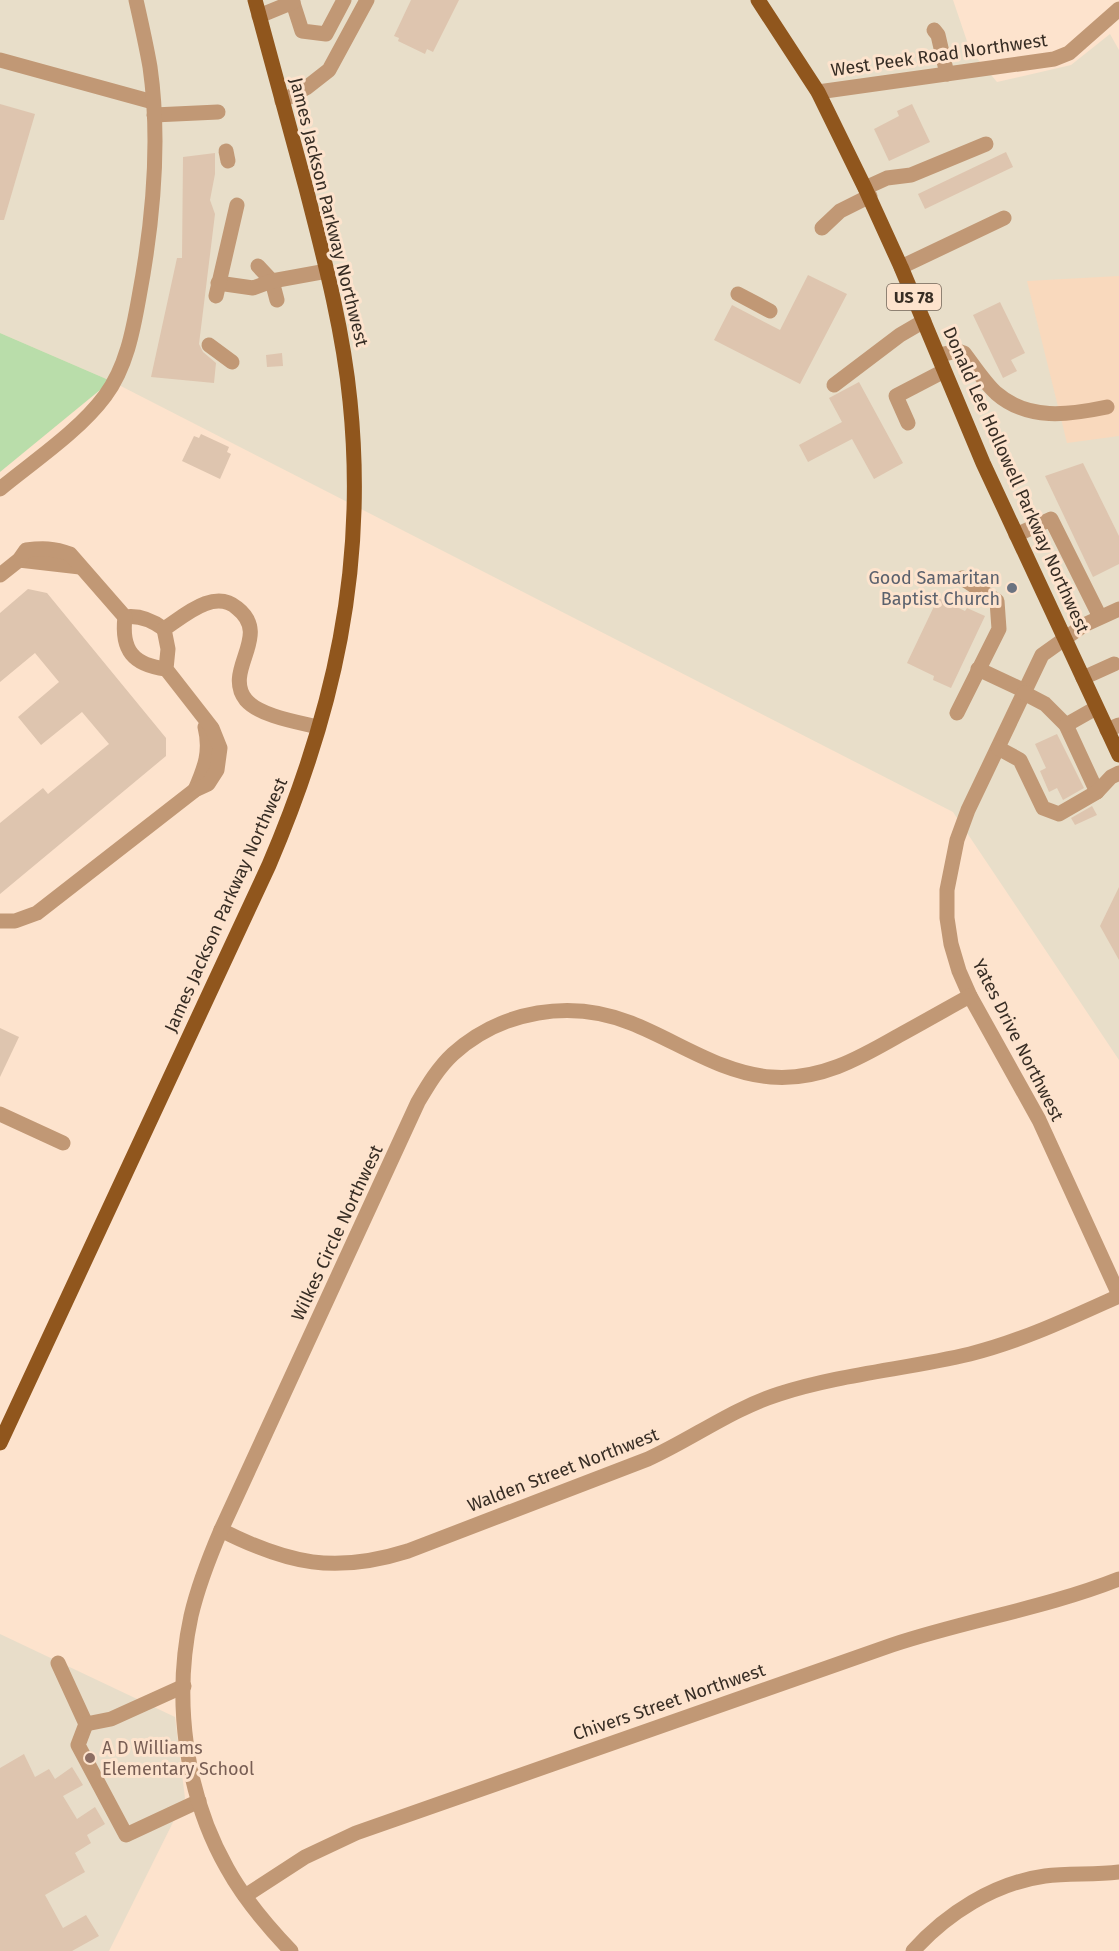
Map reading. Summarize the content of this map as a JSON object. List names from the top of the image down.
{
  "streets": {
    "main road": ["James Jackson Parkway Northwest", "US 78", "Donald Lee Hollowell Parkway Northwest"],
    "street": [
      "West Peek Road Northwest",
      "Yates Drive Northwest",
      "Wilkes Circle Northwest",
      "Walden Street Northwest",
      "Chivers Street Northwest"
    ]
  },
  "crossings": [
    ["West Peek Road Northwest", "Donald Lee Hollowell Parkway Northwest"],
    ["Donald Lee Hollowell Parkway Northwest", "Yates Drive Northwest"],
    ["Yates Drive Northwest", "Wilkes Circle Northwest"],
    ["Yates Drive Northwest", "Walden Street Northwest"],
    ["Wilkes Circle Northwest", "Walden Street Northwest"],
    ["Wilkes Circle Northwest", "Chivers Street Northwest"]
  ],
  "places": ["Good Samaritan Baptist Church", "A D Williams Elementary School"]
}
